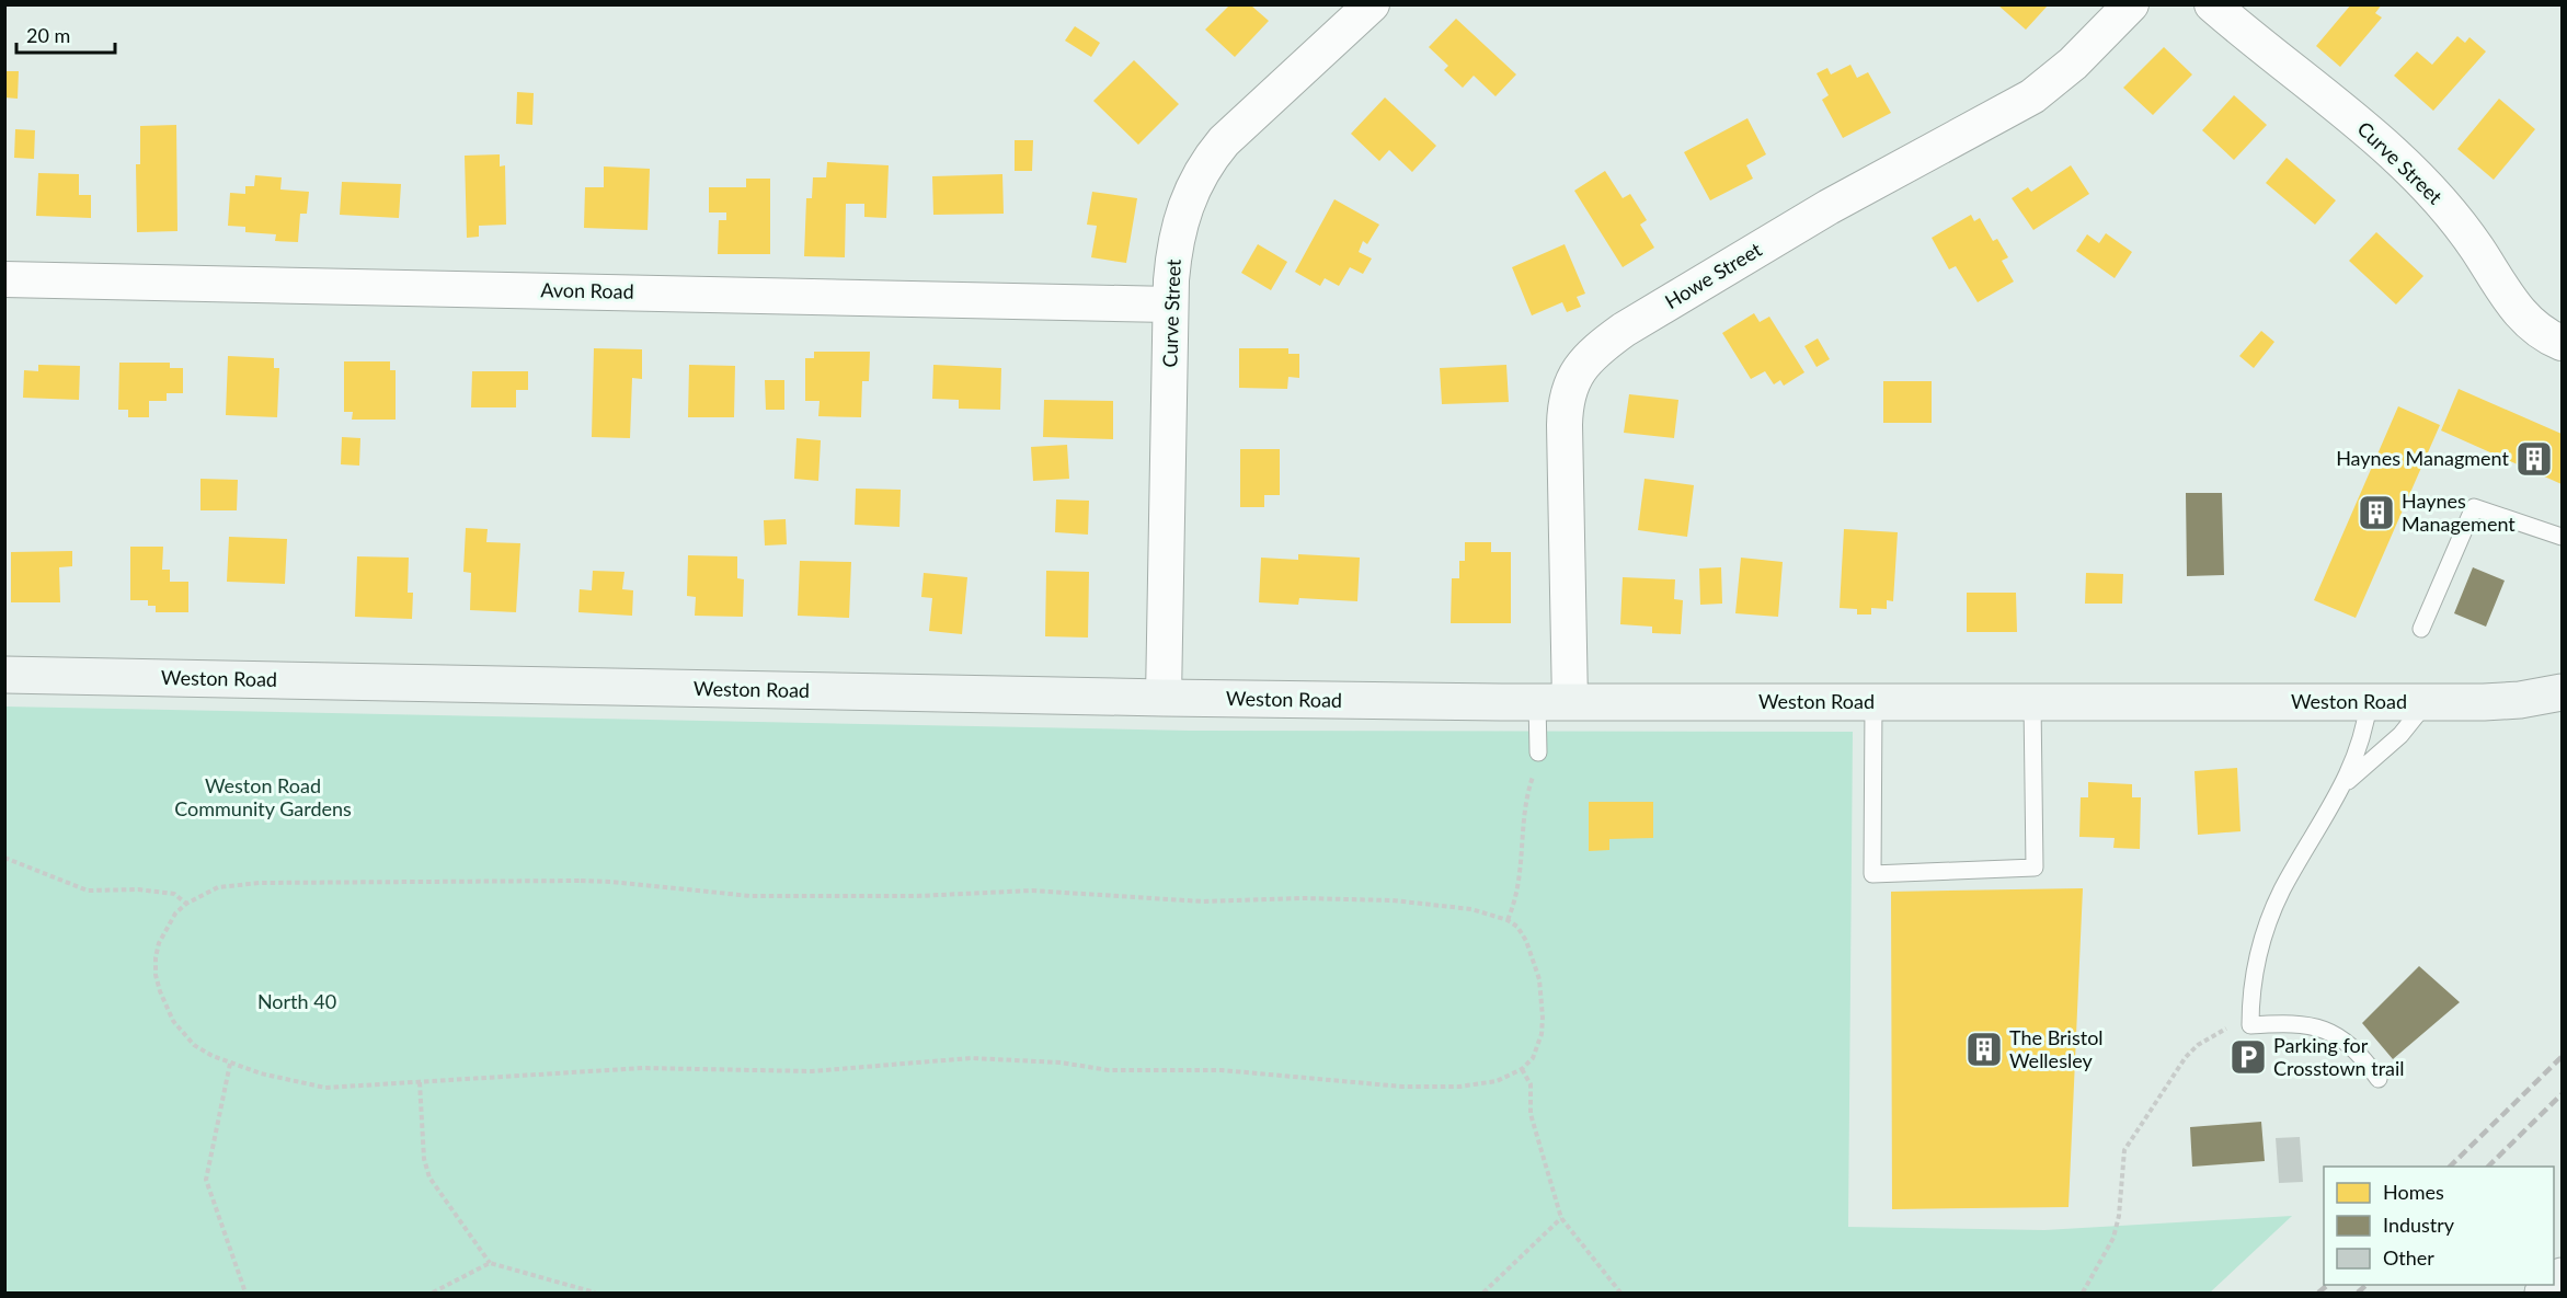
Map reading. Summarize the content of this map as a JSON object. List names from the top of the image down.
{
  "streets": {
    "main road": ["Weston Road"],
    "street": ["Curve Street", "Howe Street", "Avon Road"]
  },
  "crossings": [
    ["Curve Street", "Avon Road"],
    ["Curve Street", "Weston Road"],
    ["Howe Street", "Weston Road"]
  ],
  "parks": ["Weston Road Community Gardens", "North 40"],
  "places": {
    "building": ["Haynes Managment", "Haynes Management", "The Bristol Wellesley"],
    "parking": ["Parking for Crosstown trail"]
  },
  "legend": ["Homes", "Industry", "Other"],
  "scale_bar": "20 m"
}
